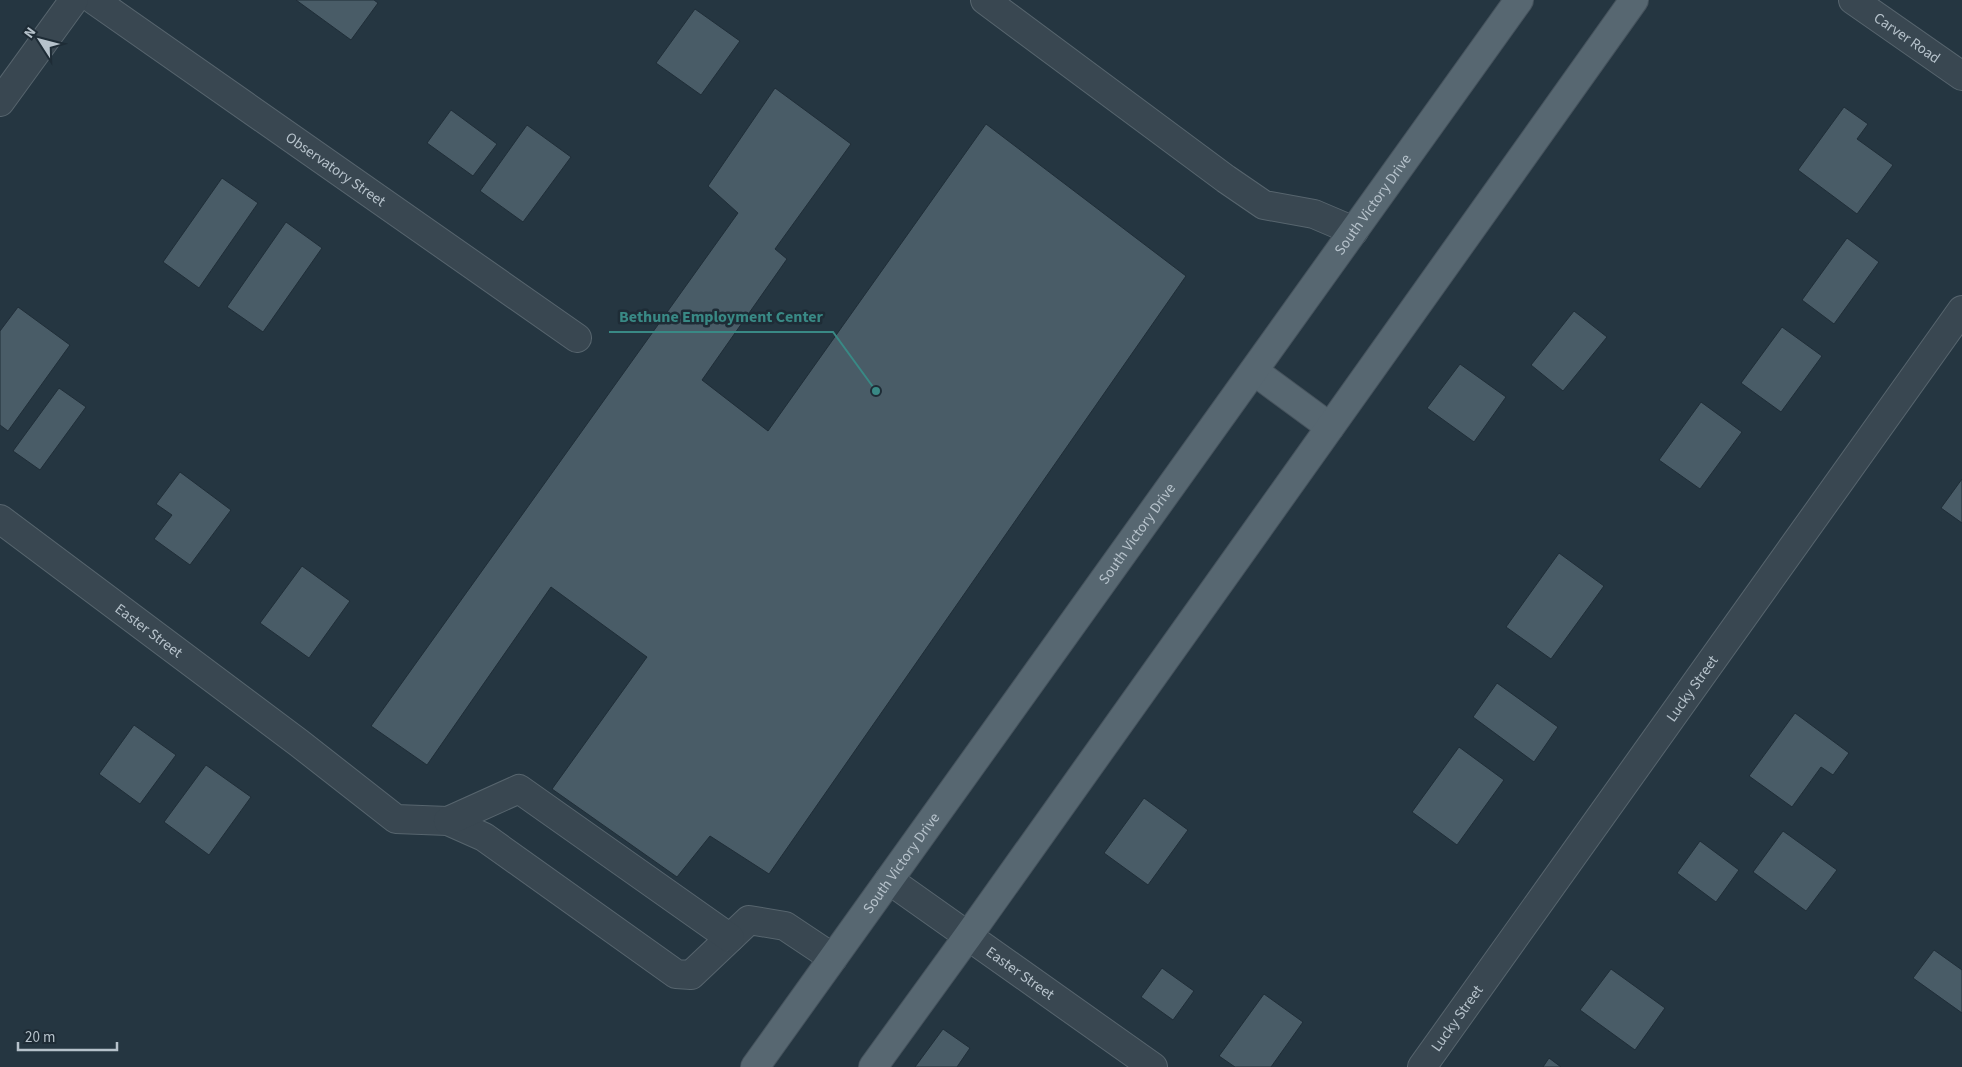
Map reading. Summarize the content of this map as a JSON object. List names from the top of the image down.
{
  "streets": {
    "main road": ["South Victory Drive"],
    "street": [
      "Carver Road",
      "Observatory Street",
      "Easter Street",
      "Lucky Street"
    ]
  },
  "crossings": [
    ["South Victory Drive", "Easter Street"]
  ],
  "places": ["Bethune Employment Center"],
  "scale_bar": "20 m",
  "north": "top left"
}
